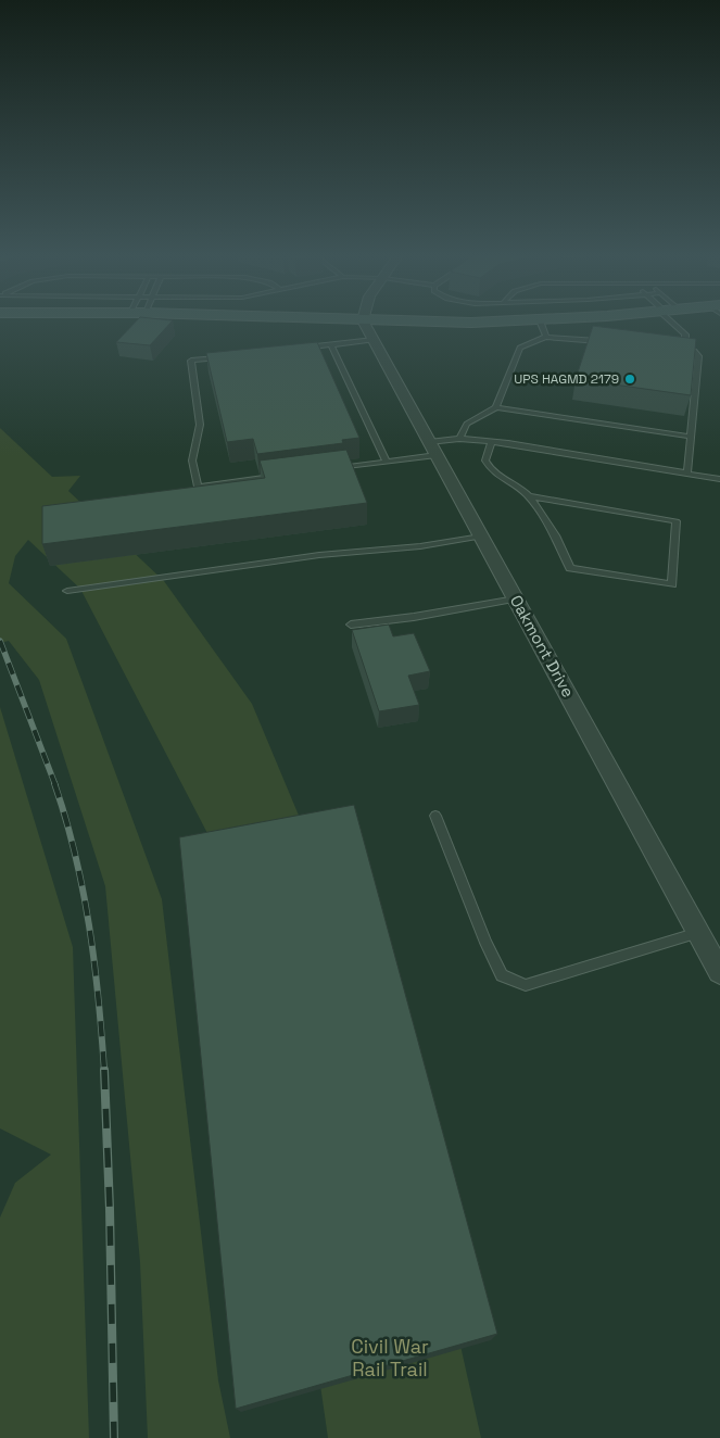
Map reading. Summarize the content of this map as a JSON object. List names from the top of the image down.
{
  "streets": {
    "street": ["Oakmont Drive"]
  },
  "parks": ["Civil War Rail Trail"],
  "places": ["UPS HAGMD 2179"]
}
